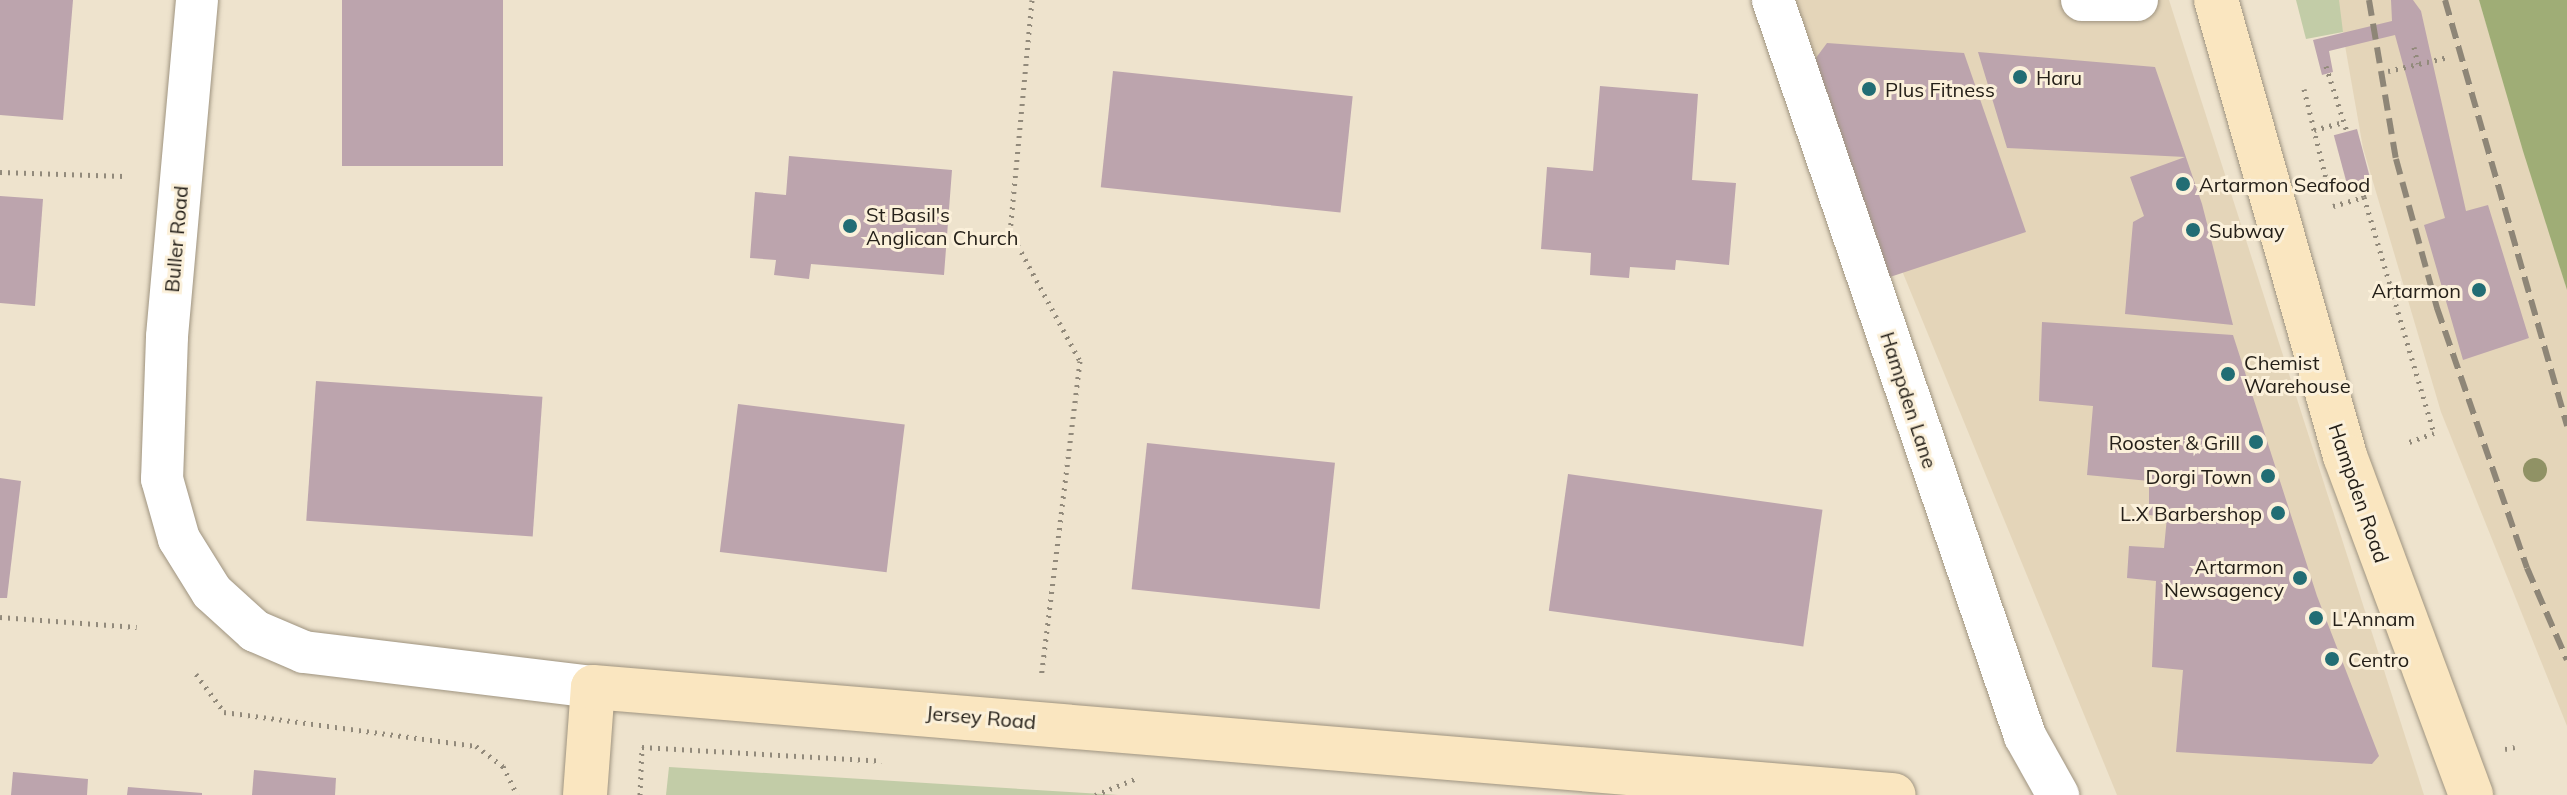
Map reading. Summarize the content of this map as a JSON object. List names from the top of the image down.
{
  "streets": {
    "street": [
      "Buller Road",
      "Hampden Lane",
      "Hampden Road",
      "Jersey Road"
    ]
  },
  "crossings": [
    ["Buller Road", "Jersey Road"]
  ],
  "places": [
    "Haru",
    "Plus Fitness",
    "Artarmon Seafood",
    "St Basil's Anglican Church",
    "Subway",
    "Artarmon",
    "Chemist Warehouse",
    "Rooster & Grill",
    "Dorgi Town",
    "L.X Barbershop",
    "Artarmon Newsagency",
    "L'Annam",
    "Centro"
  ]
}
